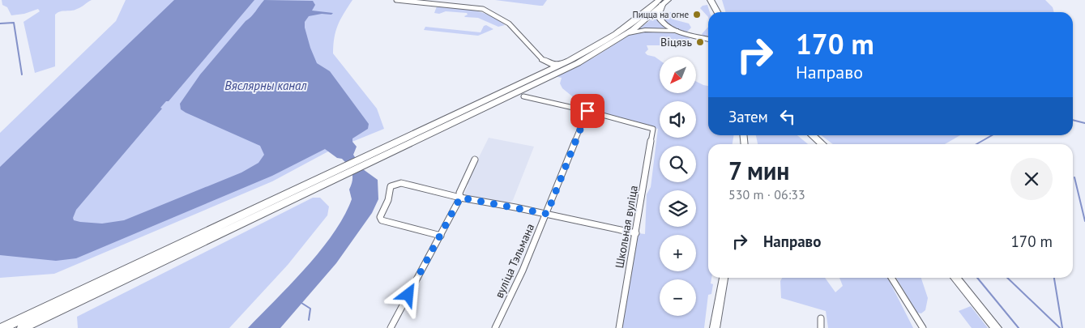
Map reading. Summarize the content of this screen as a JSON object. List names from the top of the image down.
{
  "streets": {
    "street": ["Школьная вуліца", "вуліца Тэльмана"]
  },
  "crossings": [
    ["Школьная вуліца", "вуліца Тэльмана"]
  ],
  "water": ["Вяслярны канал"],
  "places": ["Пицца на огне", "Віцязь"],
  "north": "bottom left",
  "page": {
    "turn": ["170 m", "Направо"],
    "map_buttons": ["+", "−"],
    "then": "Затем",
    "heading": ["7 мин", "530 m · 06:33"],
    "list": [
      {
        "name": "Направо",
        "value": "170 m"
      }
    ]
  }
}
